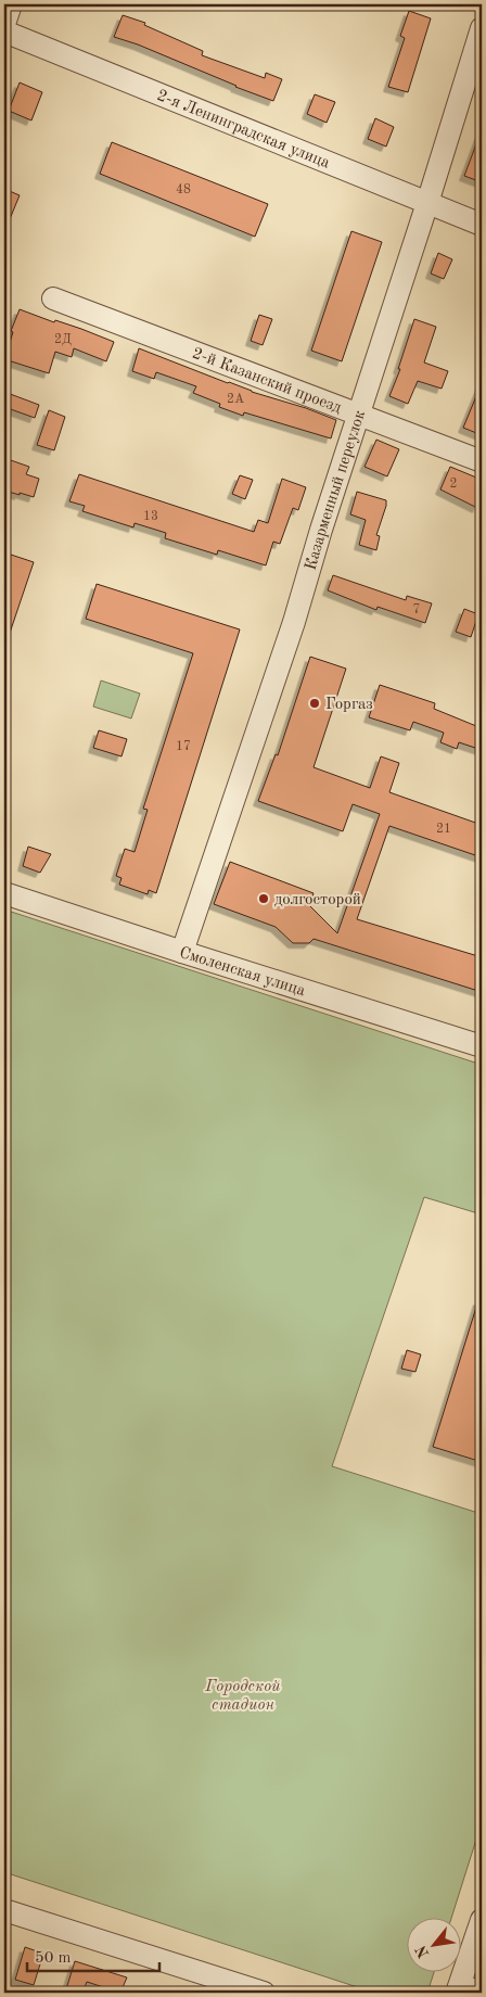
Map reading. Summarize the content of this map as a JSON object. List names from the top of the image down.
{
  "streets": {
    "street": [
      "2-я Ленинградская улица",
      "2-й Казанский проезд",
      "Казарменный переулок",
      "Смоленская улица"
    ]
  },
  "crossings": [
    ["2-я Ленинградская улица", "Казарменный переулок"],
    ["2-й Казанский проезд", "Казарменный переулок"],
    ["Казарменный переулок", "Смоленская улица"]
  ],
  "parks": ["Городской стадион"],
  "places": ["Горгаз", "долгосторой"],
  "house_numbers": [
    "48",
    "2Д",
    "2А",
    "2",
    "13",
    "7",
    "17",
    "21"
  ],
  "scale_bar": "50 m",
  "north": "bottom left"
}
